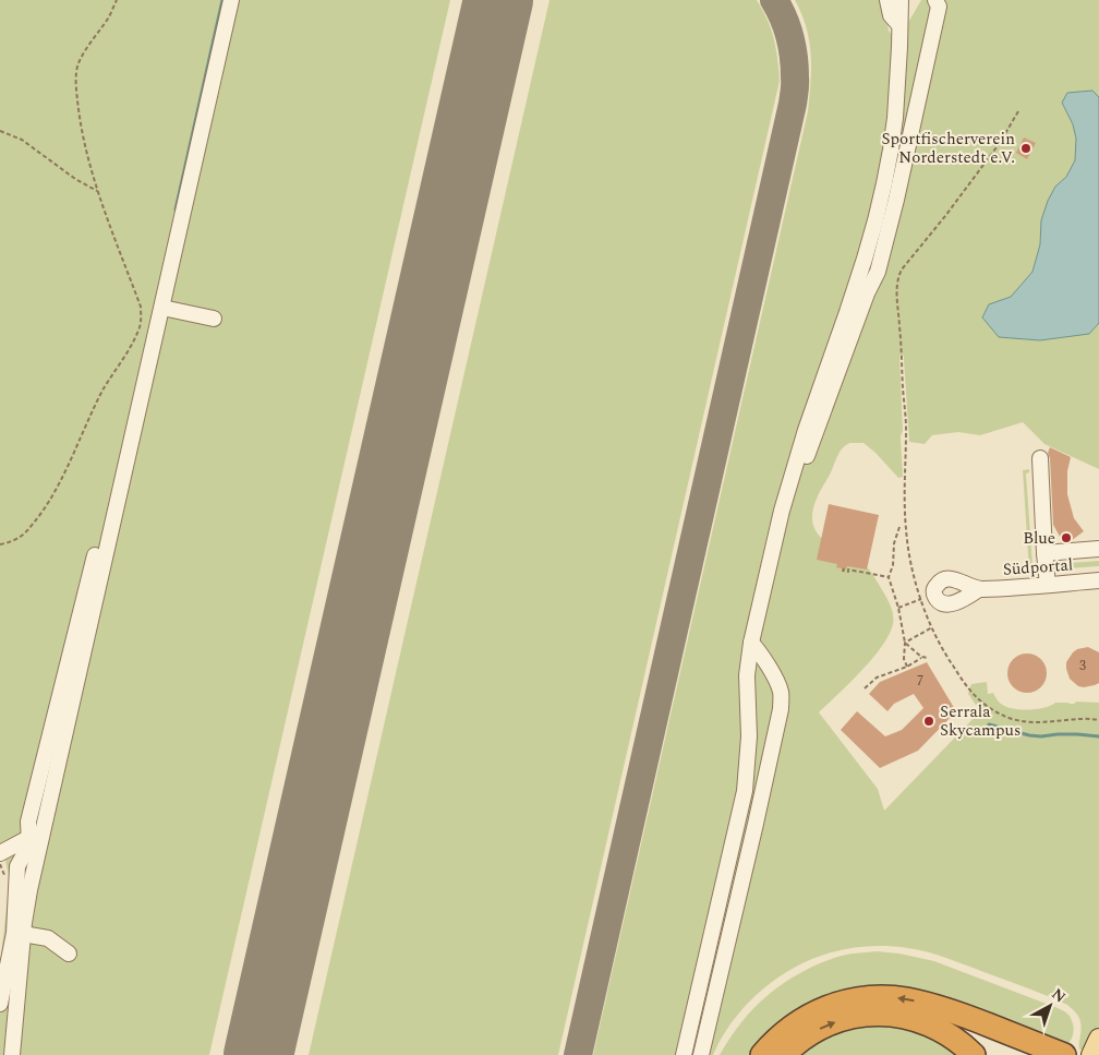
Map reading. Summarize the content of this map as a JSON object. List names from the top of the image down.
{
  "streets": {
    "street": ["Südportal"]
  },
  "places": ["Sportfischerverein Norderstedt e.V.", "Blue", "Serrala Skycampus"],
  "house_numbers": ["3", "7"],
  "north": "top right"
}
